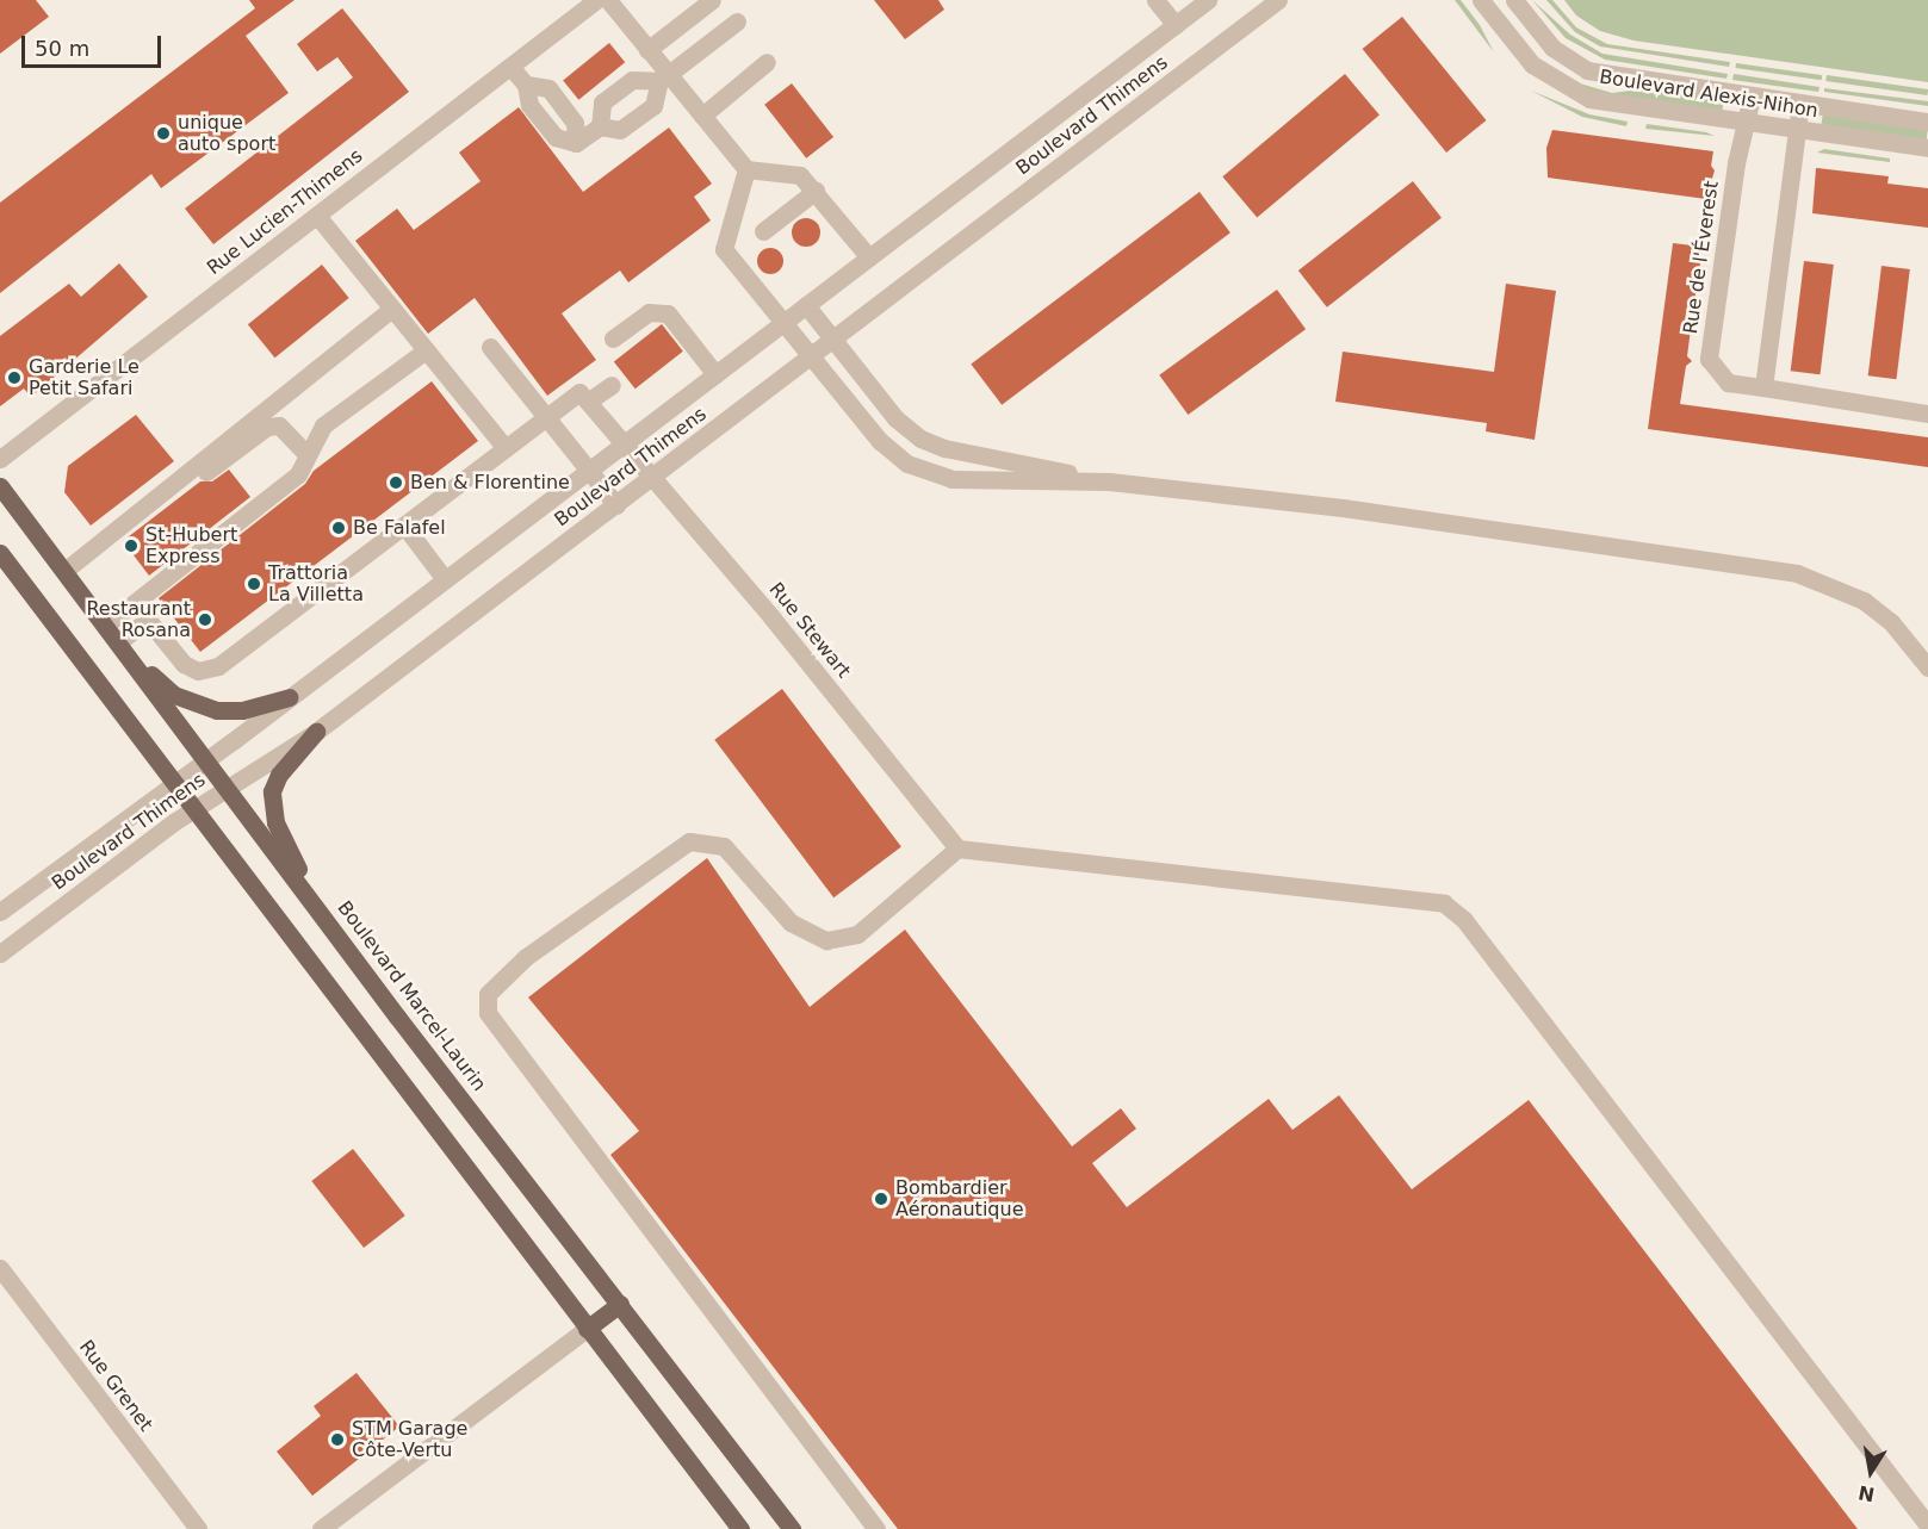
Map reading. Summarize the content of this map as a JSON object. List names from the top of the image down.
{
  "streets": {
    "main road": ["Boulevard Marcel-Laurin"],
    "street": [
      "Boulevard Alexis-Nihon",
      "Boulevard Thimens",
      "Rue Lucien-Thimens",
      "Rue de l'Éverest",
      "Rue Stewart",
      "Rue Grenet"
    ]
  },
  "crossings": [
    ["Boulevard Alexis-Nihon", "Rue de l'Éverest"],
    ["Boulevard Thimens", "Rue Stewart"],
    ["Boulevard Thimens", "Boulevard Marcel-Laurin"]
  ],
  "places": [
    "unique auto sport",
    "Garderie Le Petit Safari",
    "Ben & Florentine",
    "Be Falafel",
    "St-Hubert Express",
    "Trattoria La Villetta",
    "Restaurant Rosana",
    "Bombardier Aéronautique",
    "STM Garage Côte-Vertu"
  ],
  "scale_bar": "50 m",
  "north": "bottom"
}
